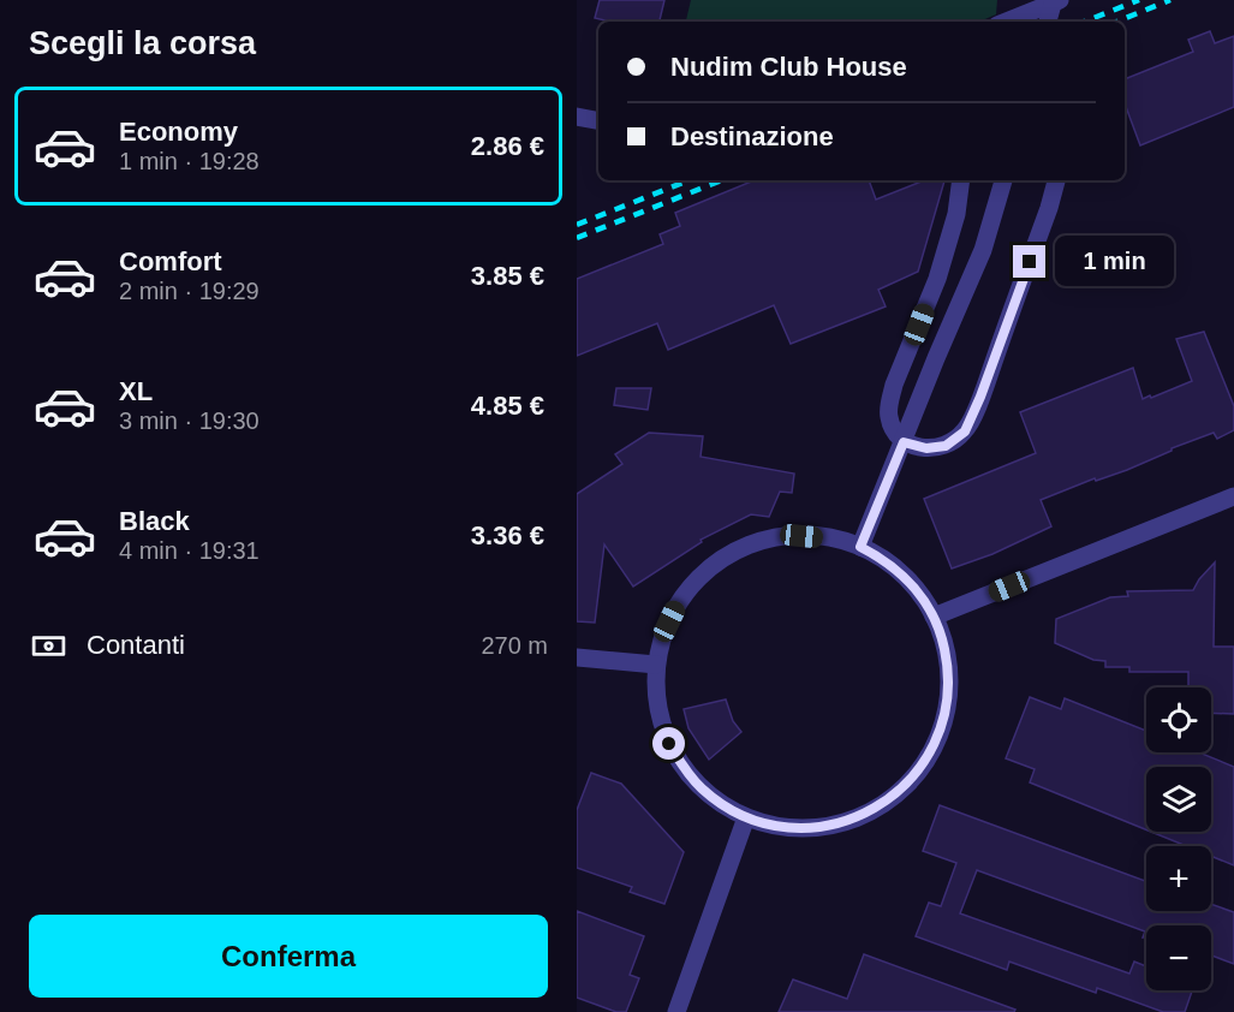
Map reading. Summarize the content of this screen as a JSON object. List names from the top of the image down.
{
  "page": {
    "heading": "Scegli la corsa",
    "banner": ["Nudim Club House", "Destinazione"],
    "list": [
      {
        "name": "Economy",
        "note": "1 min · 19:28",
        "value": "2.86 €"
      },
      {
        "name": "Comfort",
        "note": "2 min · 19:29",
        "value": "3.85 €"
      },
      {
        "name": "XL",
        "note": "3 min · 19:30",
        "value": "4.85 €"
      },
      {
        "name": "Black",
        "note": "4 min · 19:31",
        "value": "3.36 €"
      }
    ],
    "bubble": "1 min",
    "pay": ["Contanti", "270 m"],
    "map_buttons": ["+", "−"],
    "buttons": "Conferma"
  }
}
